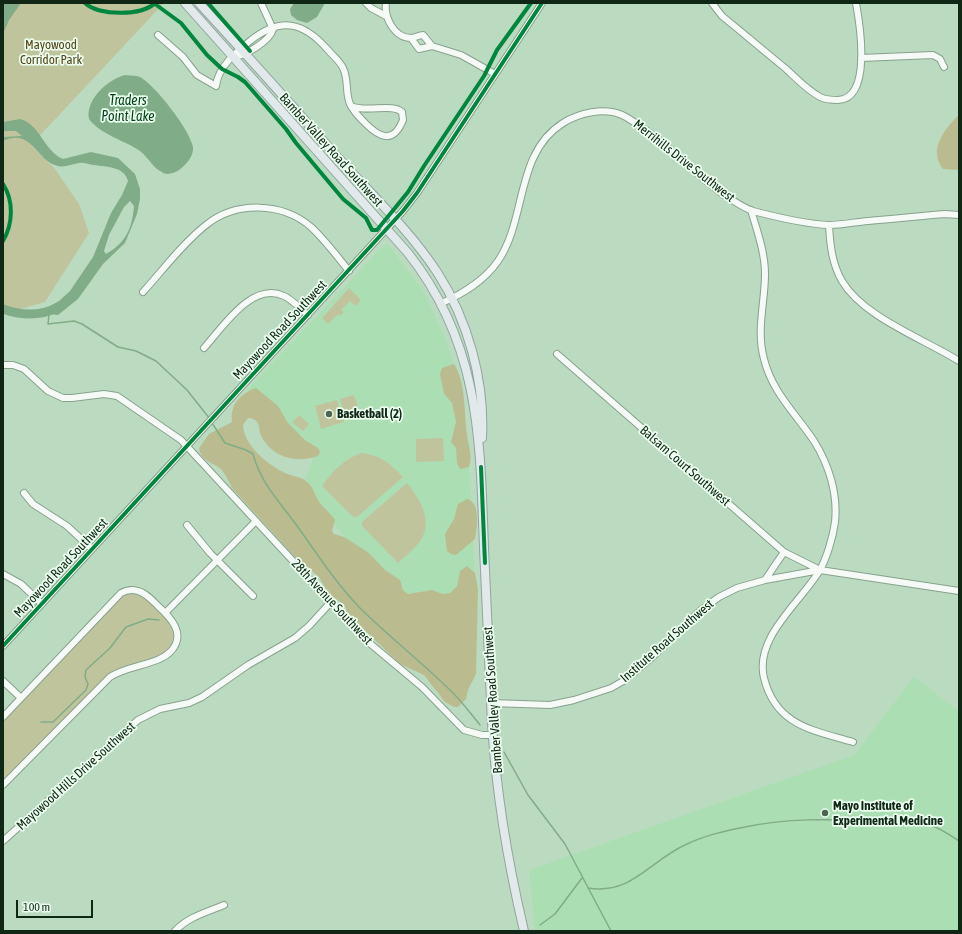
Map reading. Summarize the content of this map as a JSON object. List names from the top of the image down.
{
  "streets": {
    "main road": ["Bamber Valley Road Southwest"],
    "street": [
      "Merrihills Drive Southwest",
      "Mayowood Road Southwest",
      "Balsam Court Southwest",
      "28th Avenue Southwest",
      "Institute Road Southwest",
      "Mayowood Hills Drive Southwest"
    ]
  },
  "crossings": [
    ["Bamber Valley Road Southwest", "Merrihills Drive Southwest"],
    ["Bamber Valley Road Southwest", "Mayowood Road Southwest"],
    ["Bamber Valley Road Southwest", "28th Avenue Southwest"],
    ["Bamber Valley Road Southwest", "Institute Road Southwest"],
    ["Mayowood Road Southwest", "28th Avenue Southwest"],
    ["Balsam Court Southwest", "Institute Road Southwest"],
    ["28th Avenue Southwest", "Mayowood Hills Drive Southwest"]
  ],
  "water": ["Traders Point Lake"],
  "parks": ["Mayowood Corridor Park"],
  "places": ["Basketball (2)", "Mayo Institute of Experimental Medicine"],
  "scale_bar": "100 m"
}
